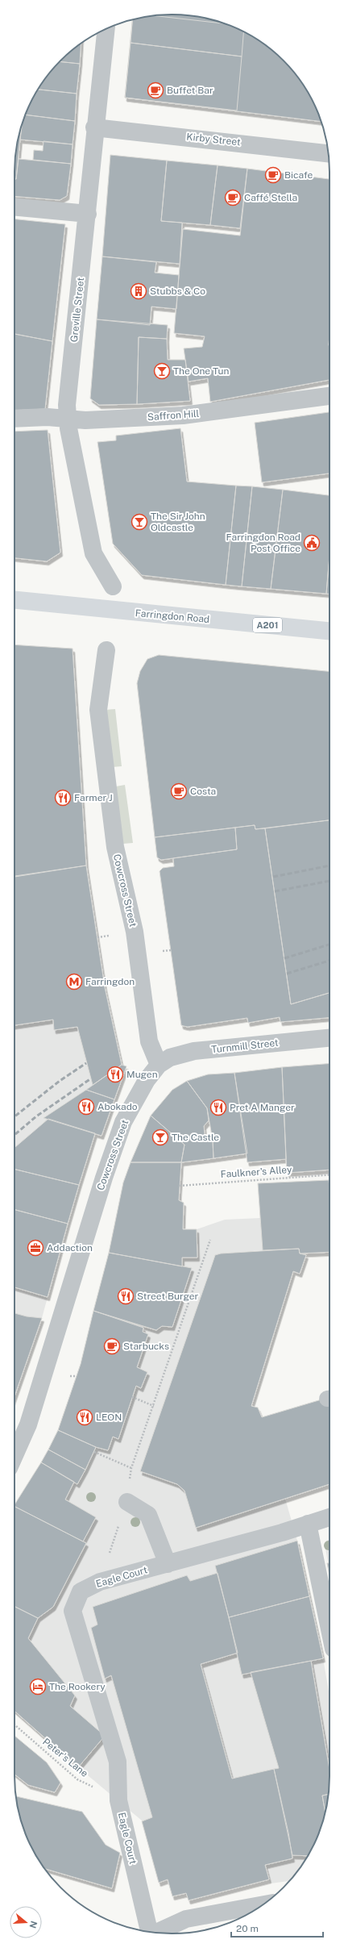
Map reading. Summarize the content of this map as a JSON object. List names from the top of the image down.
{
  "streets": {
    "main road": ["Farringdon Road", "A201"],
    "street": [
      "Kirby Street",
      "Greville Street",
      "Saffron Hill",
      "Cowcross Street",
      "Turnmill Street",
      "Eagle Court"
    ],
    "path": ["Faulkner's Alley", "Peter's Lane"]
  },
  "crossings": [
    ["Kirby Street", "Greville Street"],
    ["Greville Street", "Saffron Hill"],
    ["Cowcross Street", "Turnmill Street"],
    ["Eagle Court", "Peter's Lane"]
  ],
  "places": {
    "cafe": [
      "Buffet Bar",
      "Bicafe",
      "Caffé Stella",
      "Costa",
      "Starbucks"
    ],
    "building": ["Stubbs & Co"],
    "bar": ["The One Tun", "The Sir John Oldcastle", "The Castle"],
    "public building": ["Farringdon Road Post Office"],
    "restaurant": [
      "Farmer J",
      "Mugen",
      "Abokado",
      "Pret A Manger",
      "Street Burger",
      "LEON"
    ],
    "metro station": ["Farringdon"],
    "office": ["Addaction"],
    "hotel": ["The Rookery"]
  },
  "scale_bar": "20 m",
  "north": "right"
}
